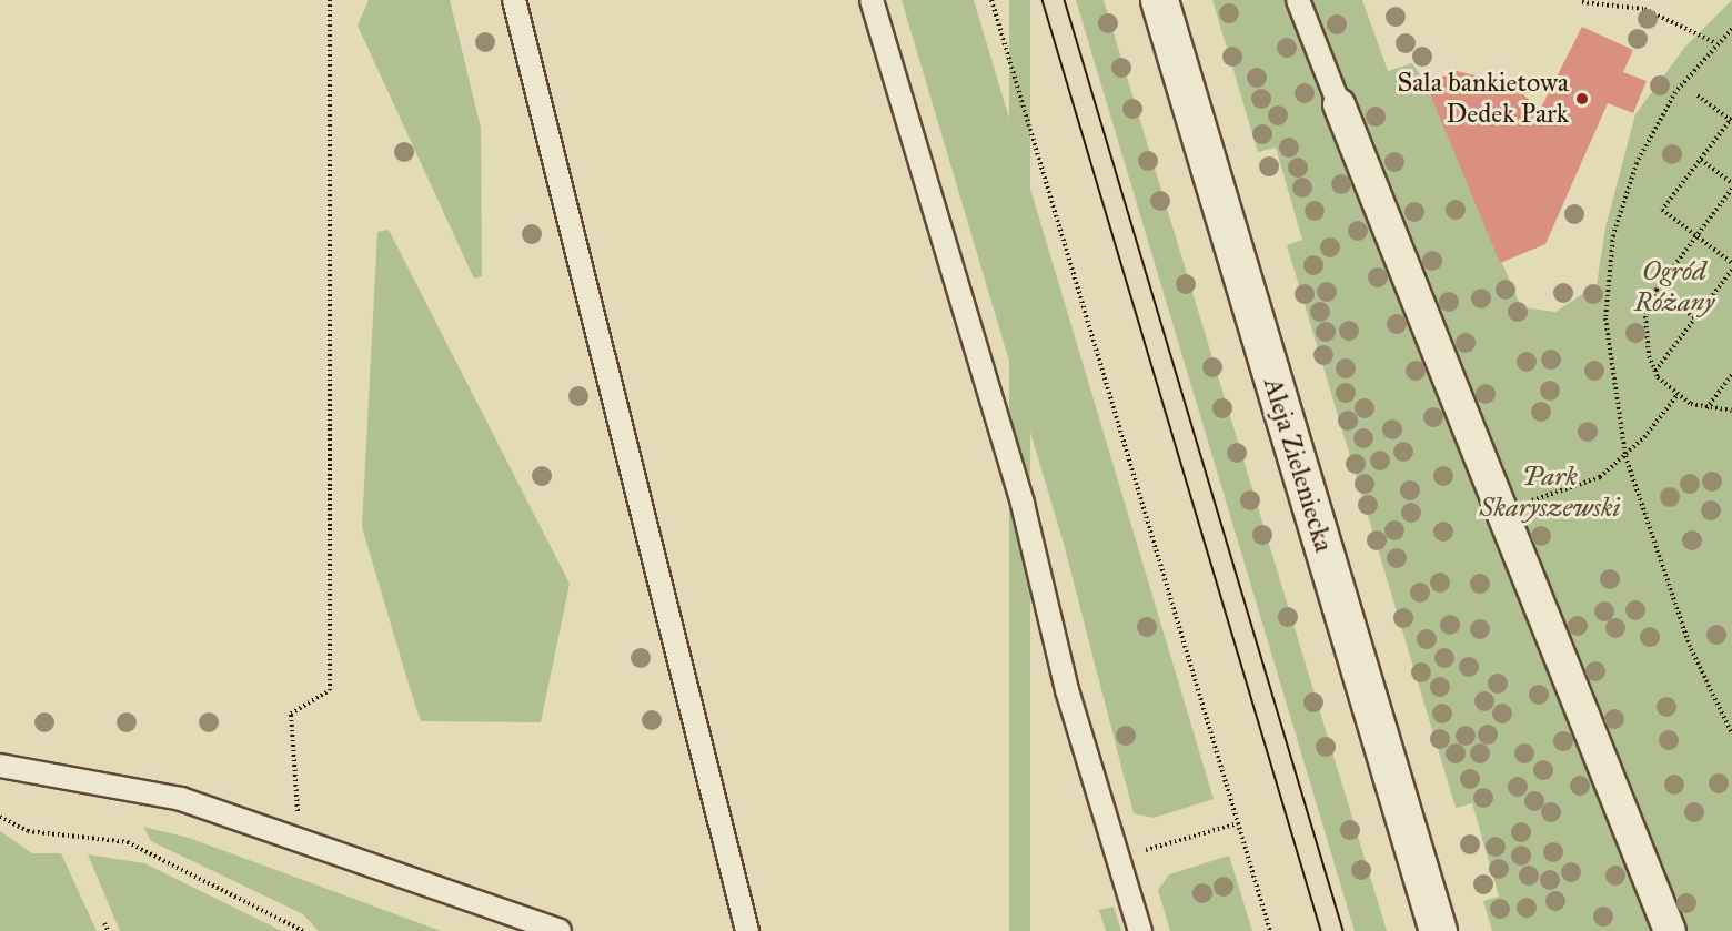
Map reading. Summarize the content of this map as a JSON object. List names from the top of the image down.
{
  "streets": {
    "street": ["Aleja Zieleniecka"]
  },
  "parks": ["Ogród Różany", "Park Skaryszewski"],
  "places": ["Sala bankietowa Dedek Park"]
}
